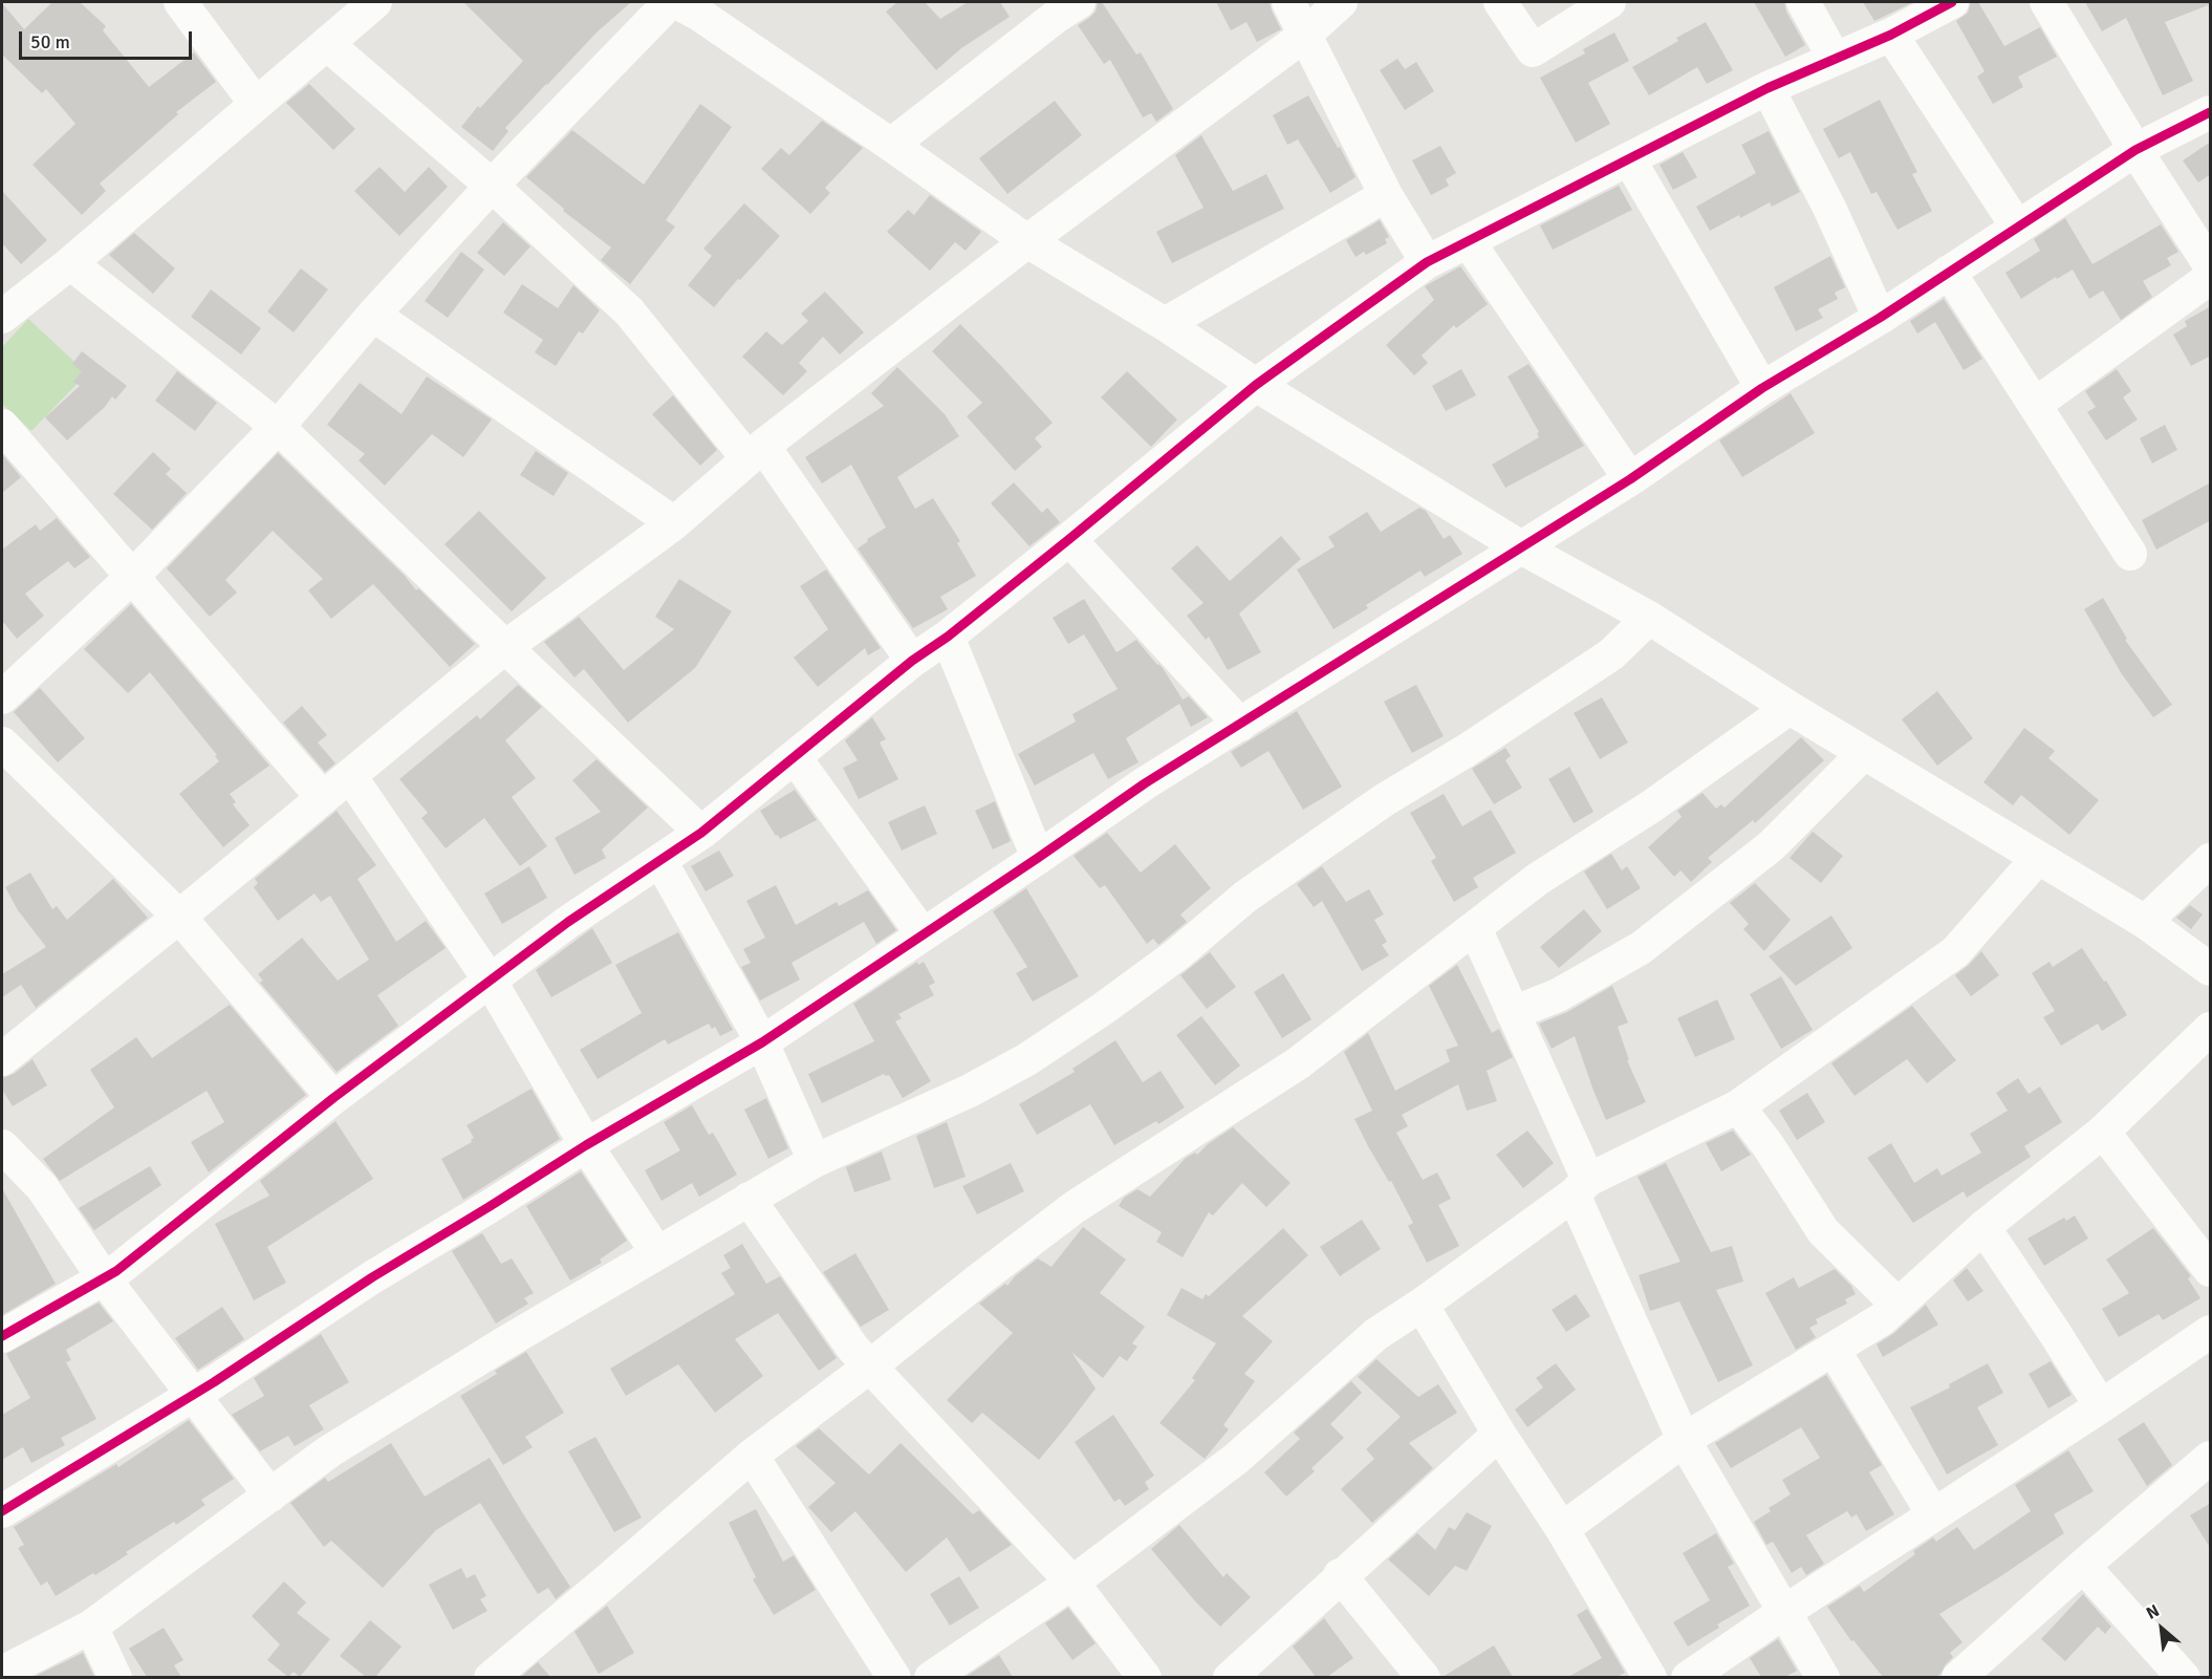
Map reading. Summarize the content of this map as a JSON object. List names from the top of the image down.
{
  "scale_bar": "50 m",
  "north": "top left"
}
